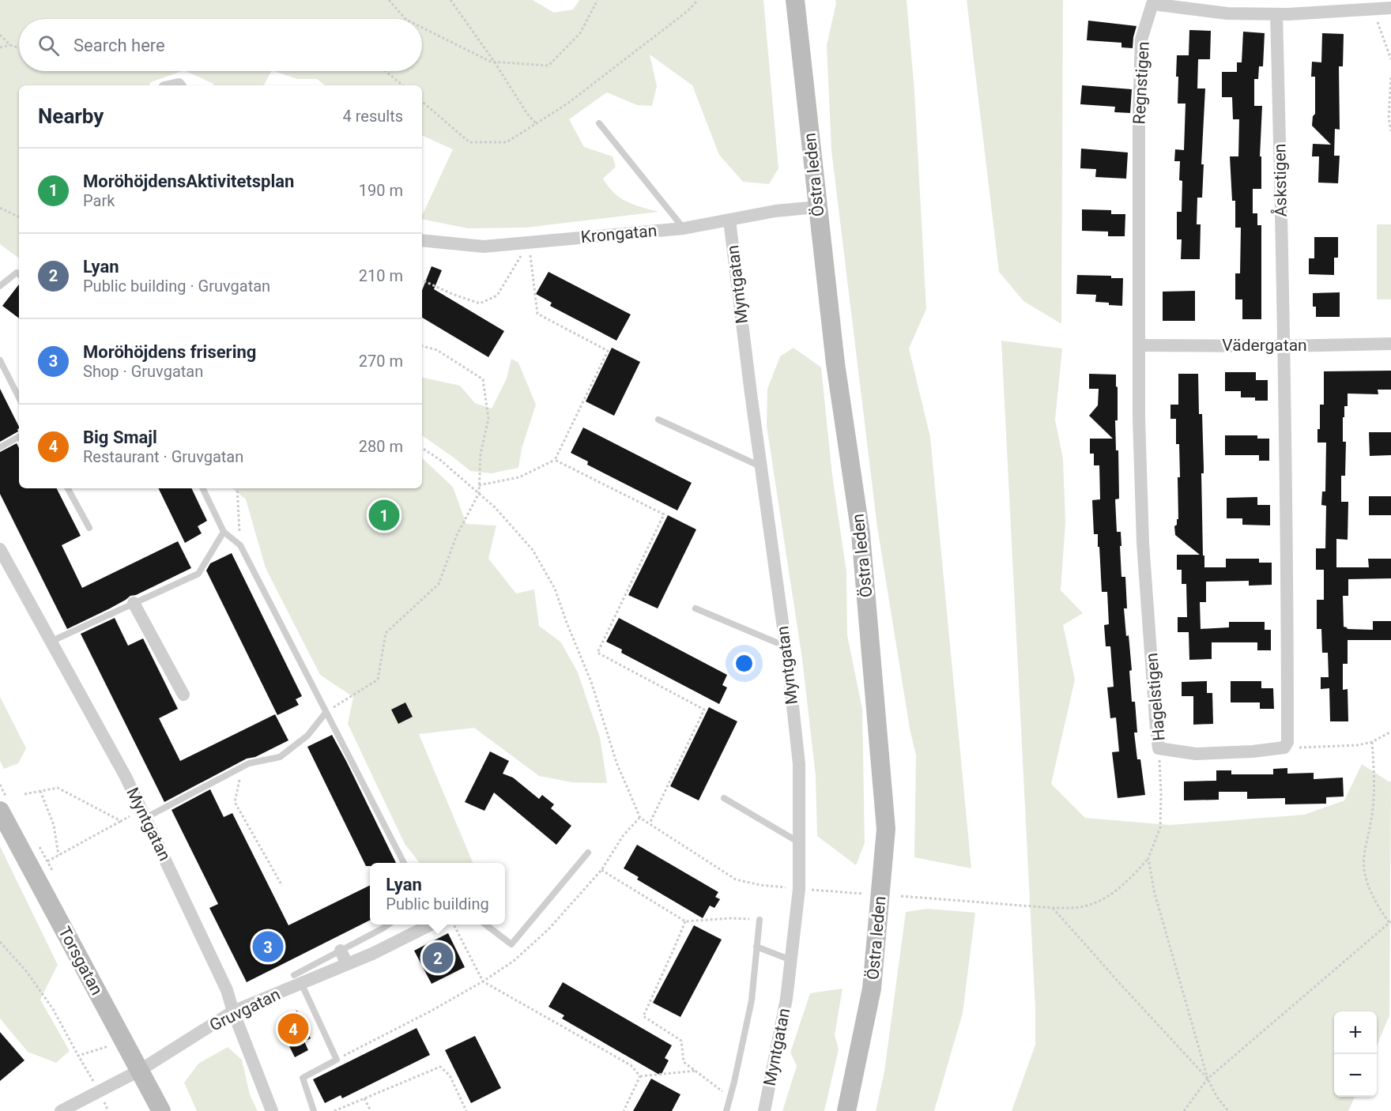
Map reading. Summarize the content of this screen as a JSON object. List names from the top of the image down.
{
  "streets": {
    "street": [
      "Regnstigen",
      "Östra leden",
      "Åskstigen",
      "Krongatan",
      "Myntgatan",
      "Vädergatan",
      "Hagelstigen",
      "Torsgatan",
      "Gruvgatan"
    ]
  },
  "crossings": [
    ["Regnstigen", "Åskstigen"],
    ["Regnstigen", "Vädergatan"],
    ["Regnstigen", "Hagelstigen"],
    ["Östra leden", "Krongatan"],
    ["Åskstigen", "Vädergatan"],
    ["Krongatan", "Myntgatan"],
    ["Myntgatan", "Gruvgatan"],
    ["Vädergatan", "Hagelstigen"],
    ["Torsgatan", "Gruvgatan"]
  ],
  "page": {
    "search": "Search here",
    "heading": ["Nearby", "4 results"],
    "list": [
      {
        "mark": "1",
        "name": "MoröhöjdensAktivitetsplan",
        "note": "Park",
        "value": "190 m"
      },
      {
        "mark": "2",
        "name": "Lyan",
        "note": "Public building · Gruvgatan",
        "value": "210 m"
      },
      {
        "mark": "3",
        "name": "Moröhöjdens frisering",
        "note": "Shop · Gruvgatan",
        "value": "270 m"
      },
      {
        "mark": "4",
        "name": "Big Smajl",
        "note": "Restaurant · Gruvgatan",
        "value": "280 m"
      }
    ],
    "pins": [
      "1",
      "3",
      "2",
      "4"
    ],
    "popup": ["Lyan", "Public building"],
    "map_buttons": ["+", "−"]
  }
}
